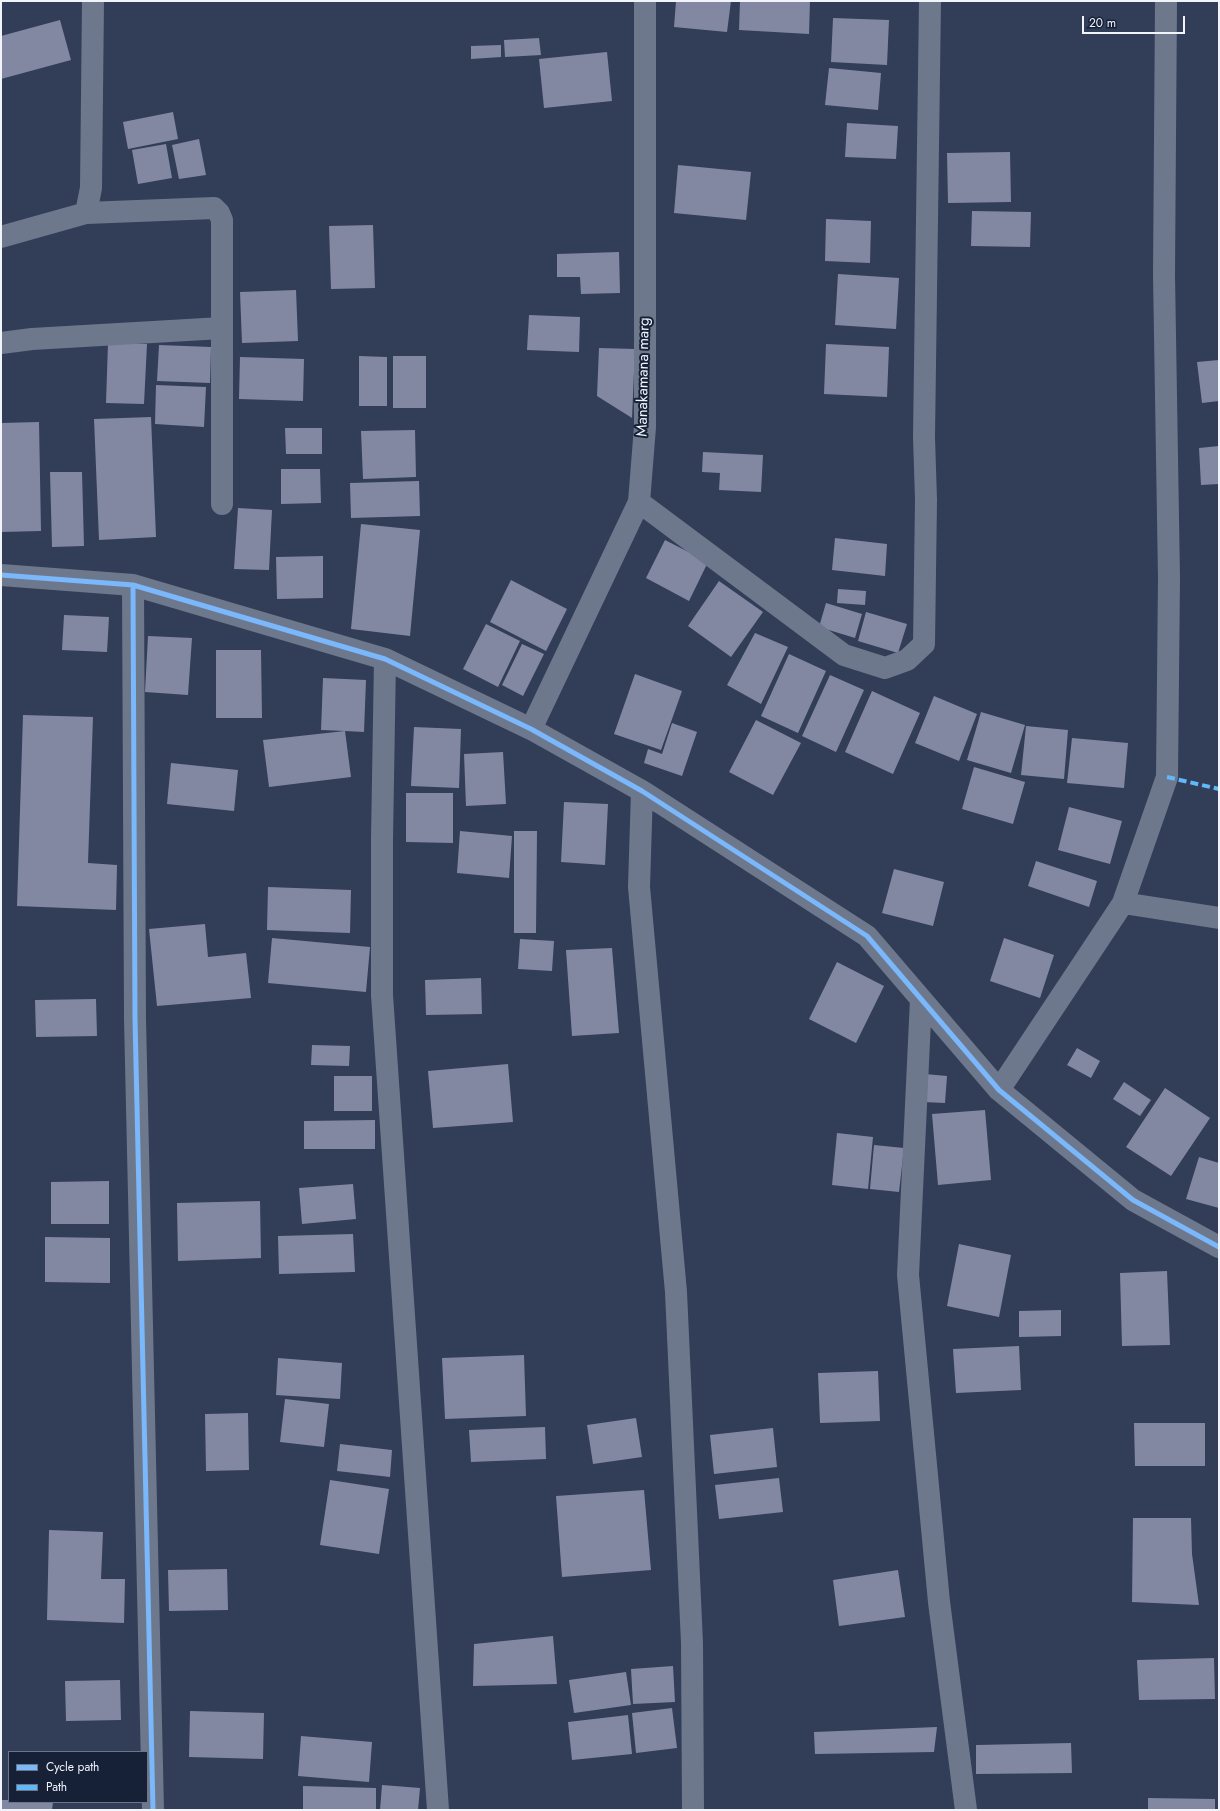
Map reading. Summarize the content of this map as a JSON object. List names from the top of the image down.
{
  "streets": {
    "street": ["Manakamana marg"]
  },
  "legend": ["Cycle path", "Path"],
  "scale_bar": "20 m"
}
